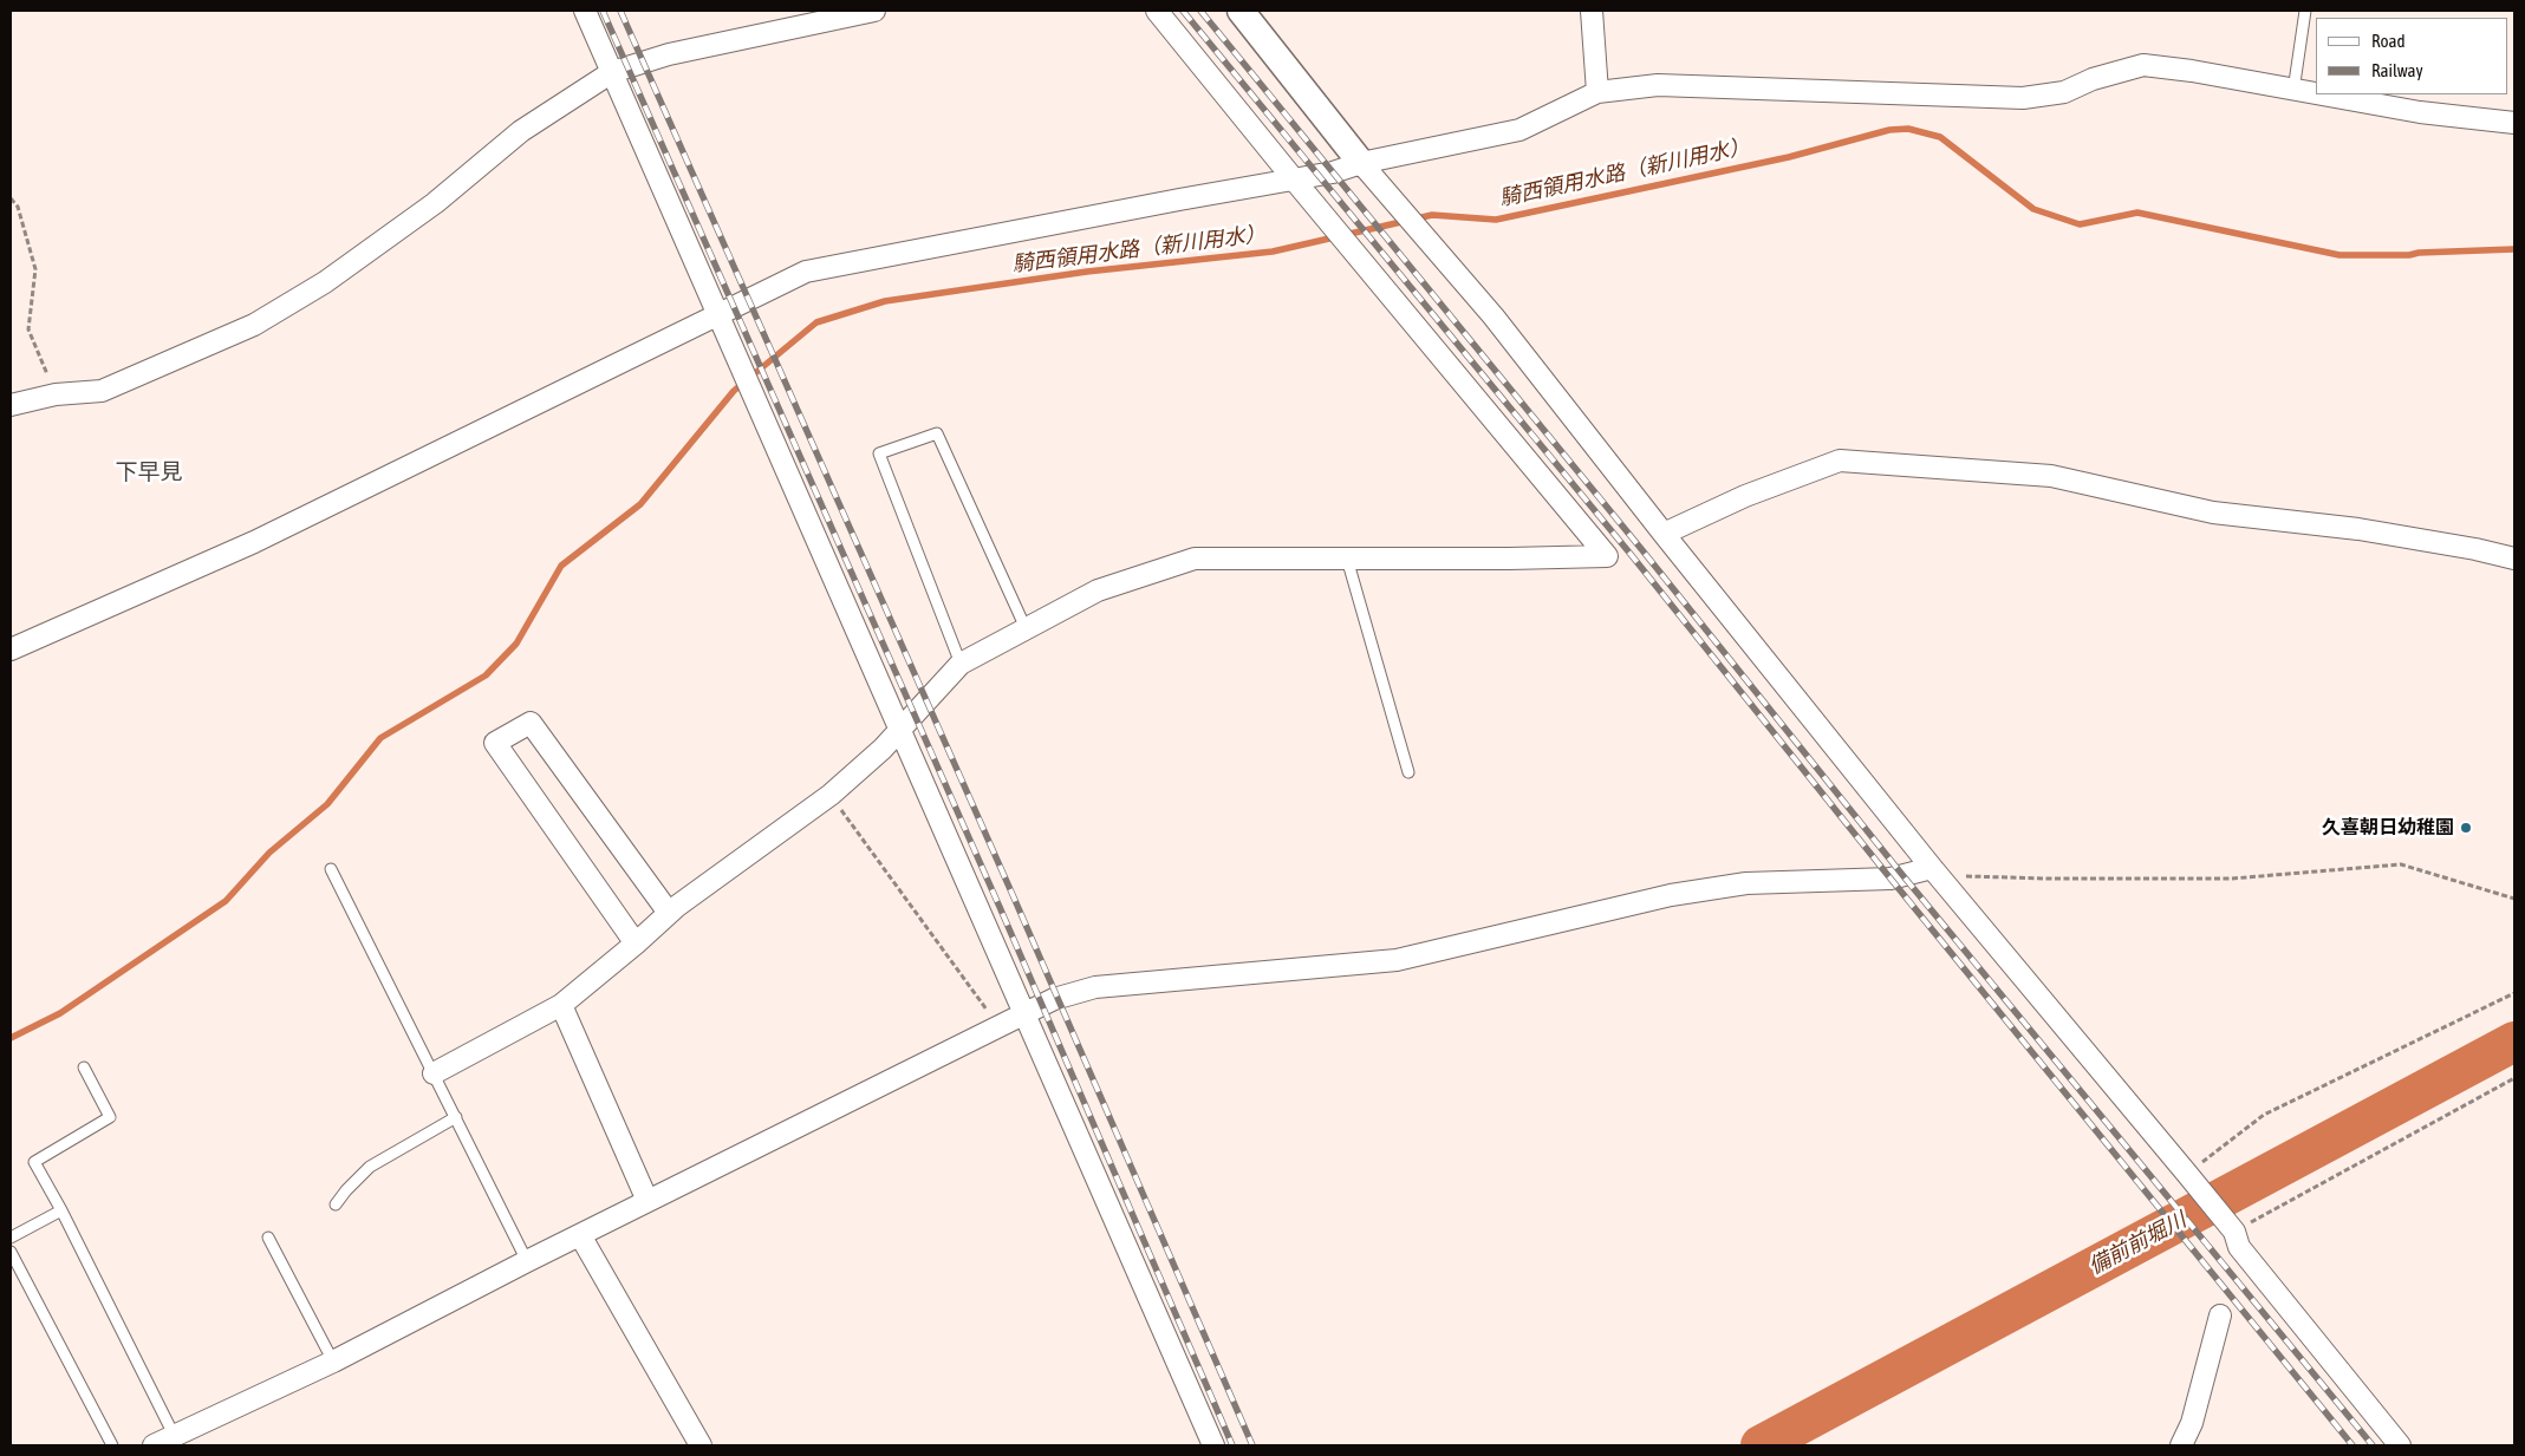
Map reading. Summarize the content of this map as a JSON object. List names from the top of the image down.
{
  "districts": ["下早見"],
  "water": ["騎西領用水路（新川用水）", "備前前堀川"],
  "places": ["久喜朝日幼稚園"],
  "legend": ["Road", "Railway"]
}
